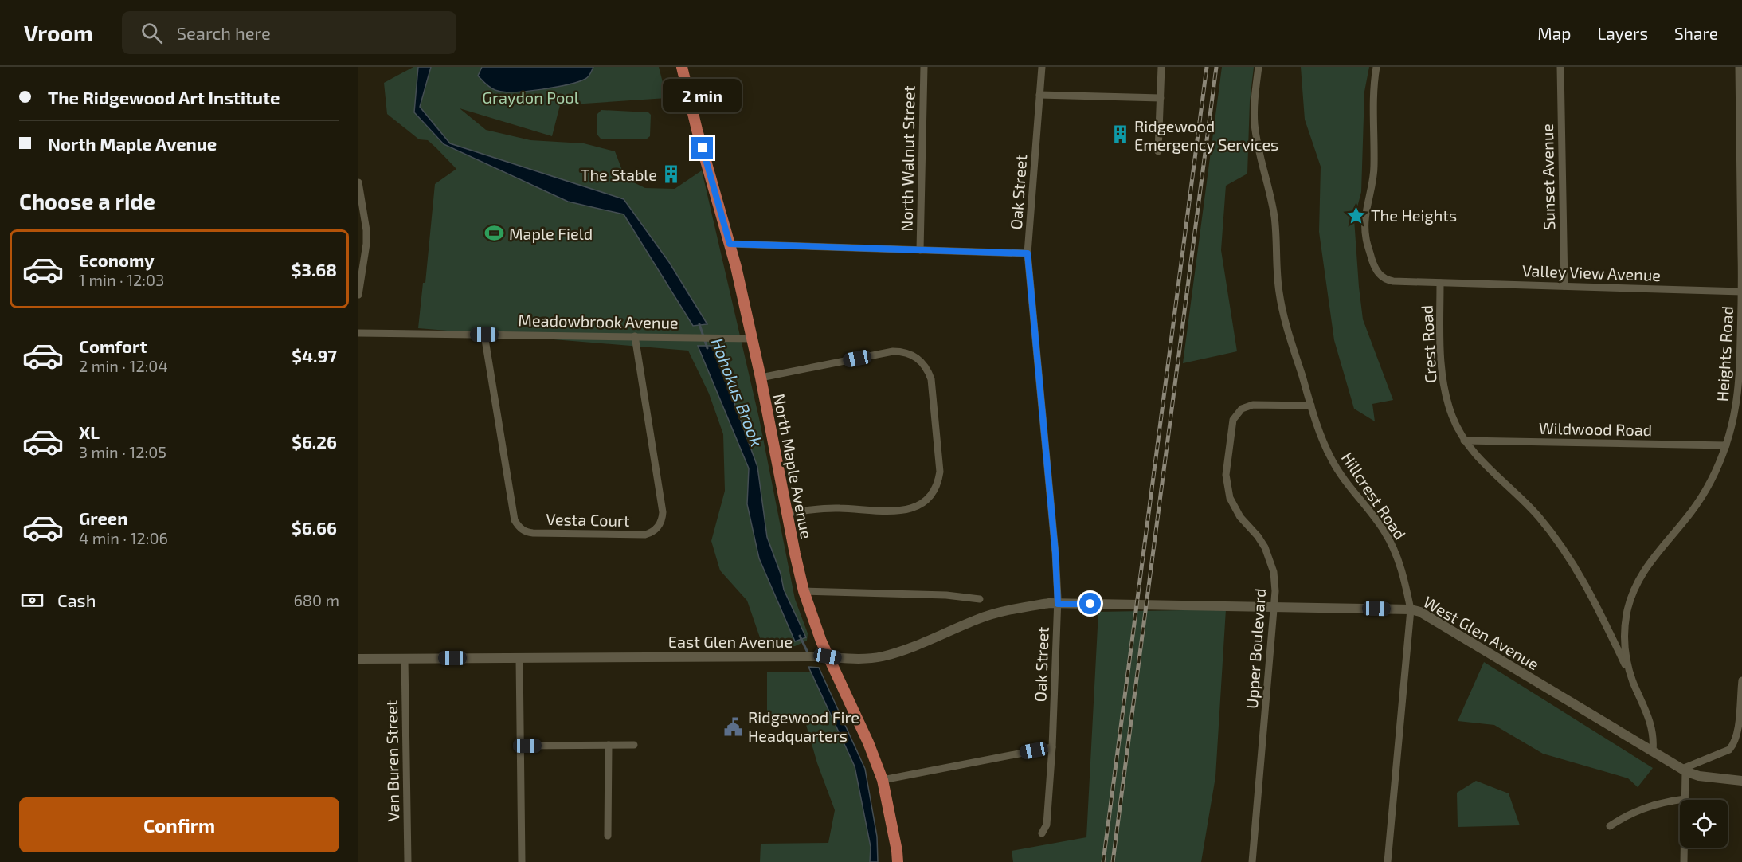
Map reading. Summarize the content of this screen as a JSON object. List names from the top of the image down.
{
  "streets": {
    "main road": ["North Maple Avenue"],
    "street": [
      "North Walnut Street",
      "Sunset Avenue",
      "Oak Street",
      "Valley View Avenue",
      "Meadowbrook Avenue",
      "Crest Road",
      "Heights Road",
      "Wildwood Road",
      "Hillcrest Road",
      "Vesta Court",
      "West Glen Avenue",
      "East Glen Avenue",
      "Upper Boulevard",
      "Van Buren Street"
    ]
  },
  "crossings": [
    ["Sunset Avenue", "Valley View Avenue"],
    ["Oak Street", "East Glen Avenue"],
    ["Valley View Avenue", "Crest Road"],
    ["Valley View Avenue", "Heights Road"],
    ["Meadowbrook Avenue", "North Maple Avenue"],
    ["Meadowbrook Avenue", "Vesta Court"],
    ["Crest Road", "Heights Road"],
    ["Crest Road", "Wildwood Road"],
    ["Heights Road", "Wildwood Road"],
    ["Heights Road", "West Glen Avenue"],
    ["North Maple Avenue", "East Glen Avenue"],
    ["Hillcrest Road", "West Glen Avenue"],
    ["Hillcrest Road", "Upper Boulevard"],
    ["West Glen Avenue", "East Glen Avenue"],
    ["West Glen Avenue", "Upper Boulevard"],
    ["East Glen Avenue", "Van Buren Street"]
  ],
  "water": ["Hohokus Brook"],
  "parks": ["Graydon Pool"],
  "places": {
    "building": ["Ridgewood Emergency Services", "The Stable"],
    "place": ["The Heights"],
    "sports": ["Maple Field"],
    "public building": ["Ridgewood Fire Headquarters"]
  },
  "page": {
    "header": "Vroom",
    "search": "Search here",
    "nav": ["Map", "Layers", "Share"],
    "banner": ["The Ridgewood Art Institute", "North Maple Avenue"],
    "bubble": "2 min",
    "heading": "Choose a ride",
    "list": [
      {
        "name": "Economy",
        "note": "1 min · 12:03",
        "value": "$3.68"
      },
      {
        "name": "Comfort",
        "note": "2 min · 12:04",
        "value": "$4.97"
      },
      {
        "name": "XL",
        "note": "3 min · 12:05",
        "value": "$6.26"
      },
      {
        "name": "Green",
        "note": "4 min · 12:06",
        "value": "$6.66"
      }
    ],
    "pay": ["Cash", "680 m"],
    "buttons": "Confirm"
  }
}
